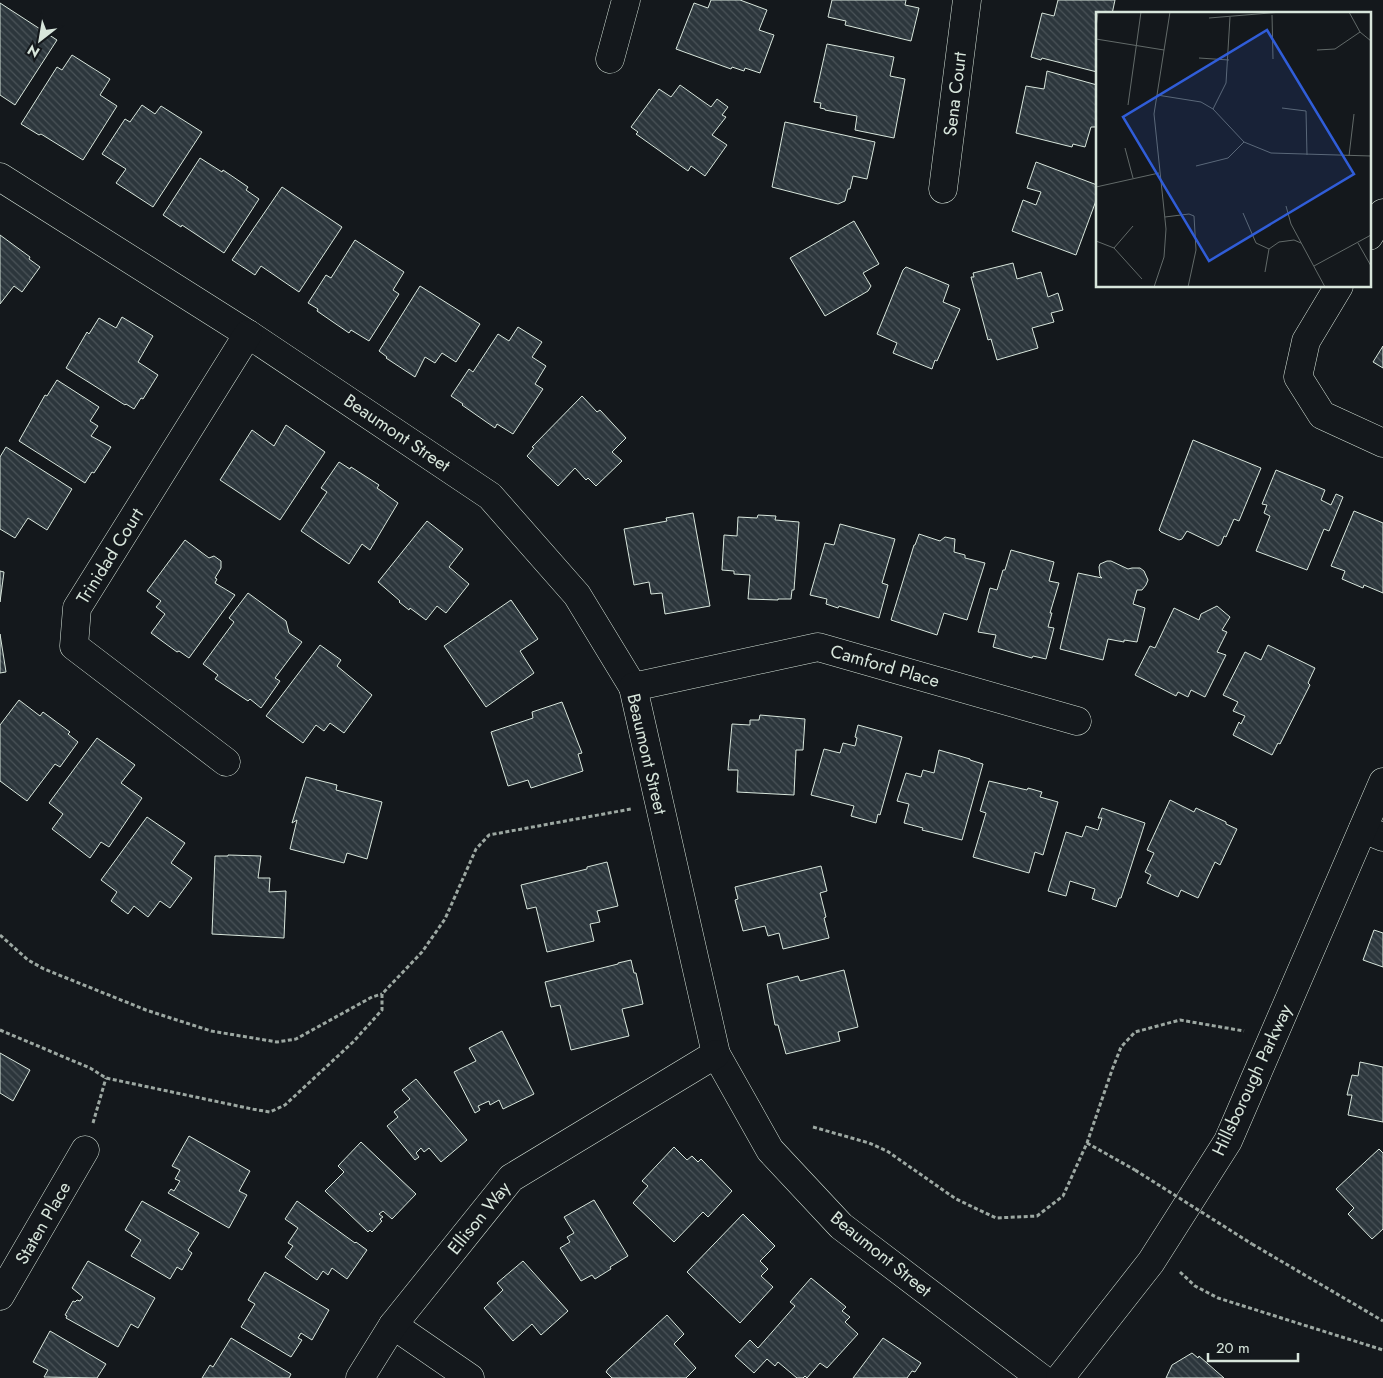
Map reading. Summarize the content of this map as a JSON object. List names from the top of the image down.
{
  "streets": {
    "street": [
      "Sena Court",
      "Beaumont Street",
      "Trinidad Court",
      "Camford Place",
      "Hillsborough Parkway",
      "Ellison Way",
      "Staten Place"
    ]
  },
  "crossings": [
    ["Beaumont Street", "Trinidad Court"],
    ["Beaumont Street", "Camford Place"],
    ["Beaumont Street", "Ellison Way"]
  ],
  "scale_bar": "20 m",
  "north": "bottom left"
}
